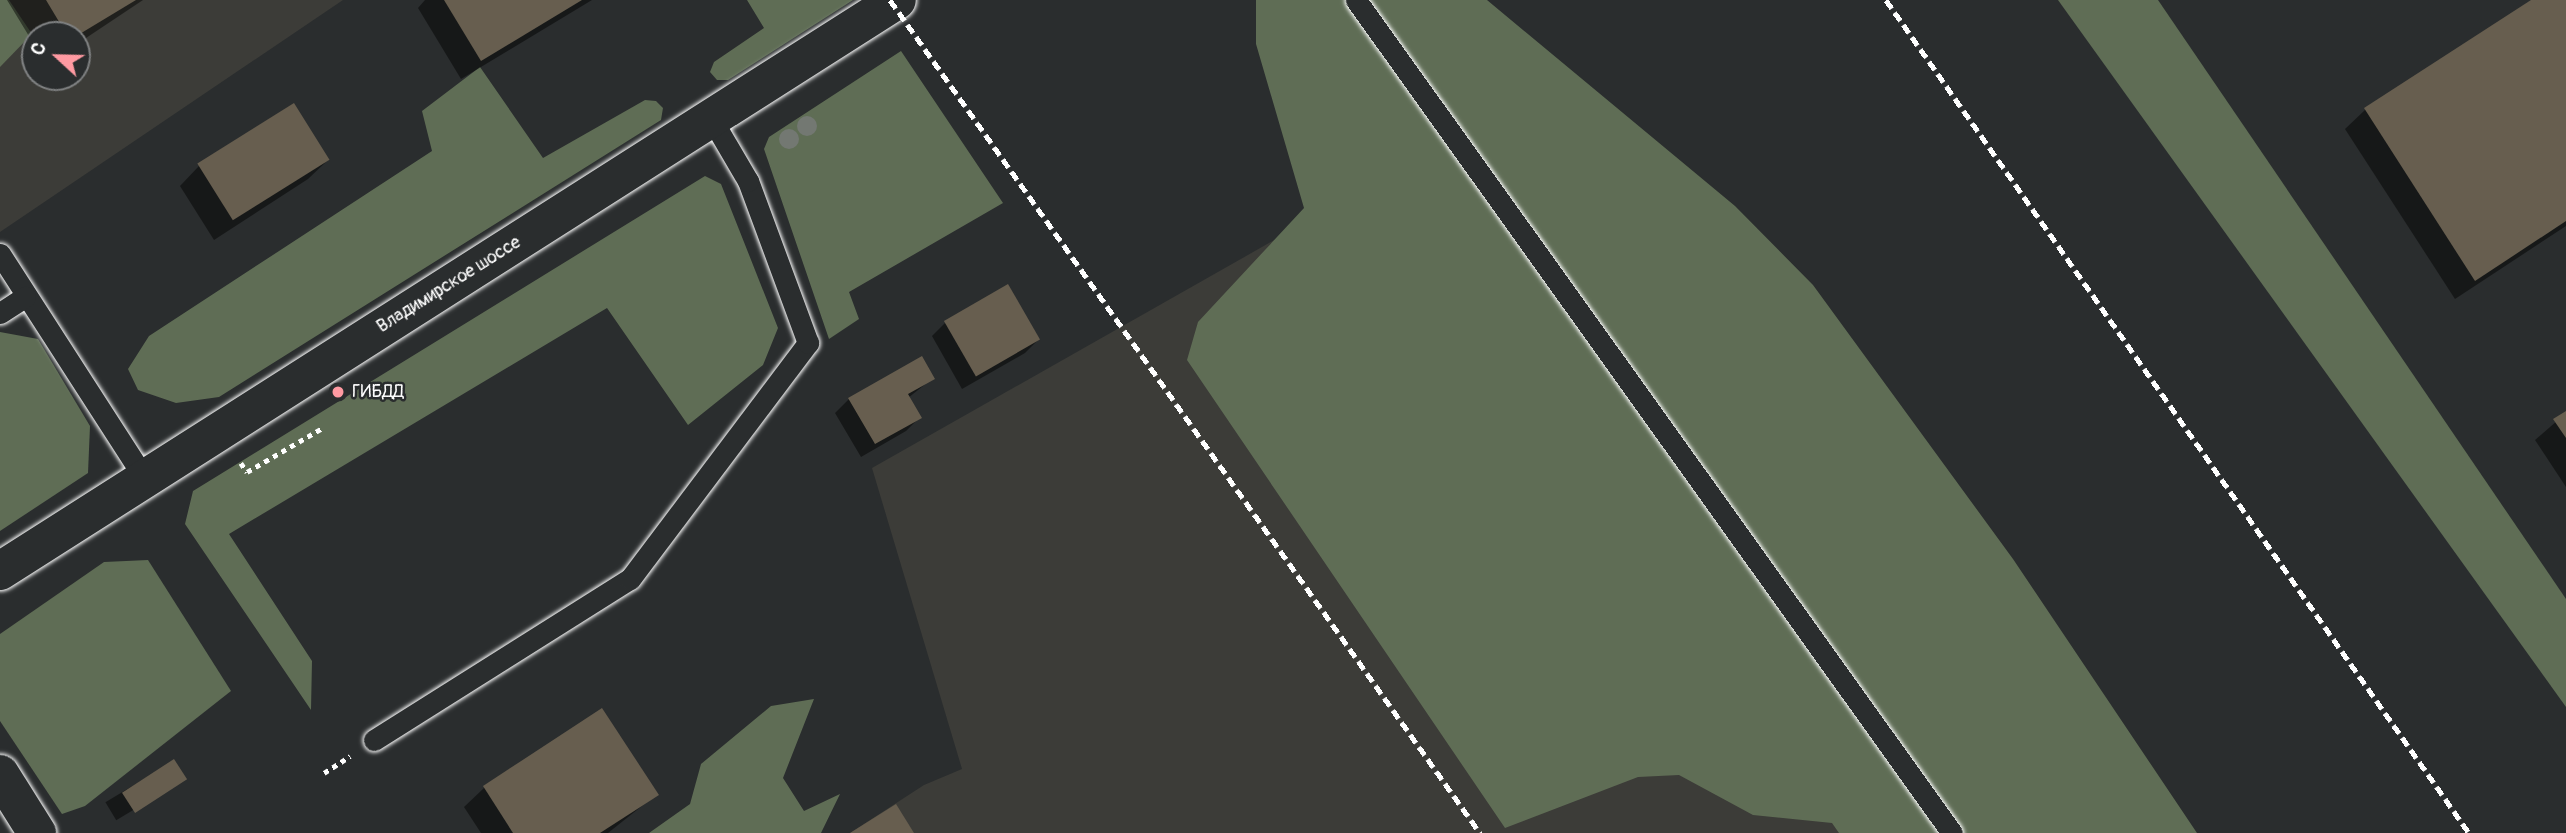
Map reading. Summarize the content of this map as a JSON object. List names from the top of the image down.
{
  "streets": {
    "main road": ["Владимирское шоссе"]
  },
  "places": ["ГИБДД"],
  "north": "left"
}
